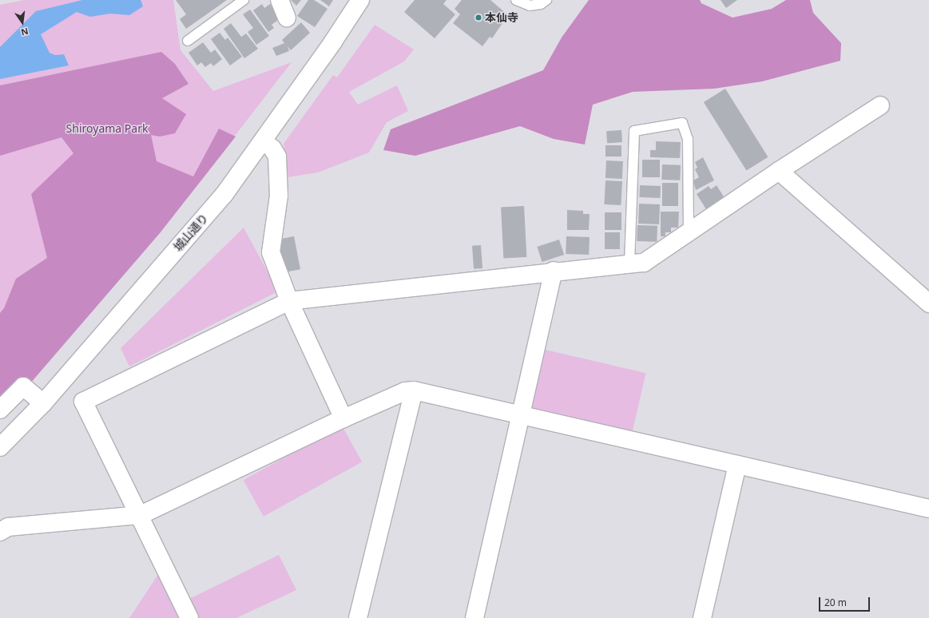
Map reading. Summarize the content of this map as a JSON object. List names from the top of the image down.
{
  "streets": {
    "street": ["城山通り"]
  },
  "parks": ["Shiroyama Park"],
  "places": ["本仙寺"],
  "scale_bar": "20 m",
  "north": "bottom"
}
